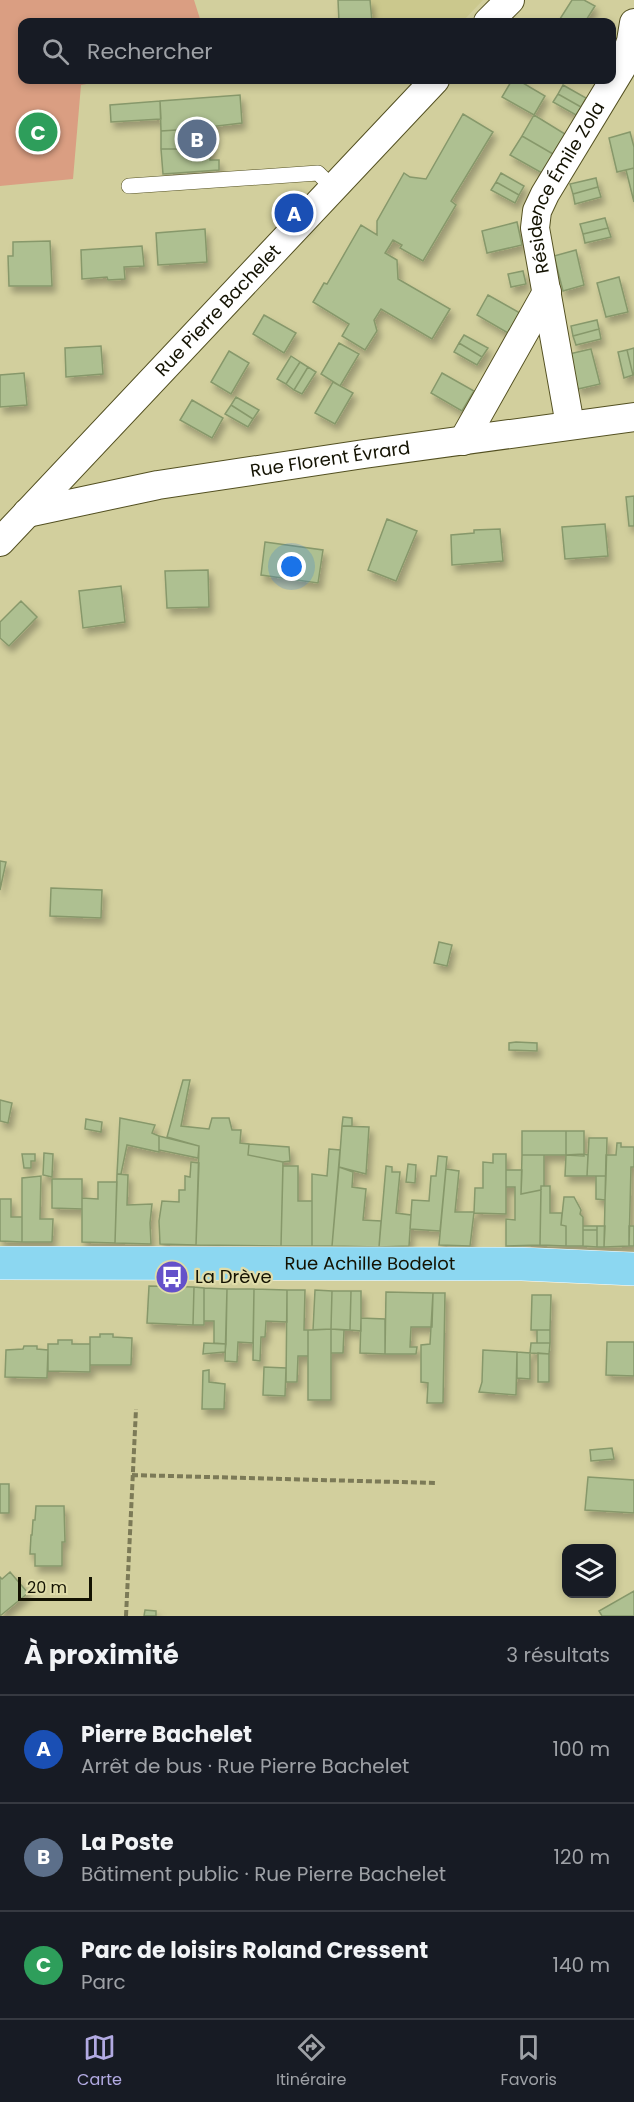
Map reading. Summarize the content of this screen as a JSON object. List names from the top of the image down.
{
  "streets": {
    "main road": ["Rue Achille Bodelot"],
    "street": ["Résidence Émile Zola", "Rue Pierre Bachelet", "Rue Florent Évrard"]
  },
  "crossings": [
    ["Résidence Émile Zola", "Rue Florent Évrard"],
    ["Rue Pierre Bachelet", "Rue Florent Évrard"]
  ],
  "places": {
    "bus stop": ["La Drève"]
  },
  "scale_bar": "20 m",
  "page": {
    "search": "Rechercher",
    "pins": ["C", "B", "A"],
    "scale": "20 m",
    "heading": ["À proximité", "3 résultats"],
    "list": [
      {
        "mark": "A",
        "name": "Pierre Bachelet",
        "note": "Arrêt de bus · Rue Pierre Bachelet",
        "value": "100 m"
      },
      {
        "mark": "B",
        "name": "La Poste",
        "note": "Bâtiment public · Rue Pierre Bachelet",
        "value": "120 m"
      },
      {
        "mark": "C",
        "name": "Parc de loisirs Roland Cressent",
        "note": "Parc",
        "value": "140 m"
      }
    ],
    "nav": ["Carte", "Itinéraire", "Favoris"]
  }
}
